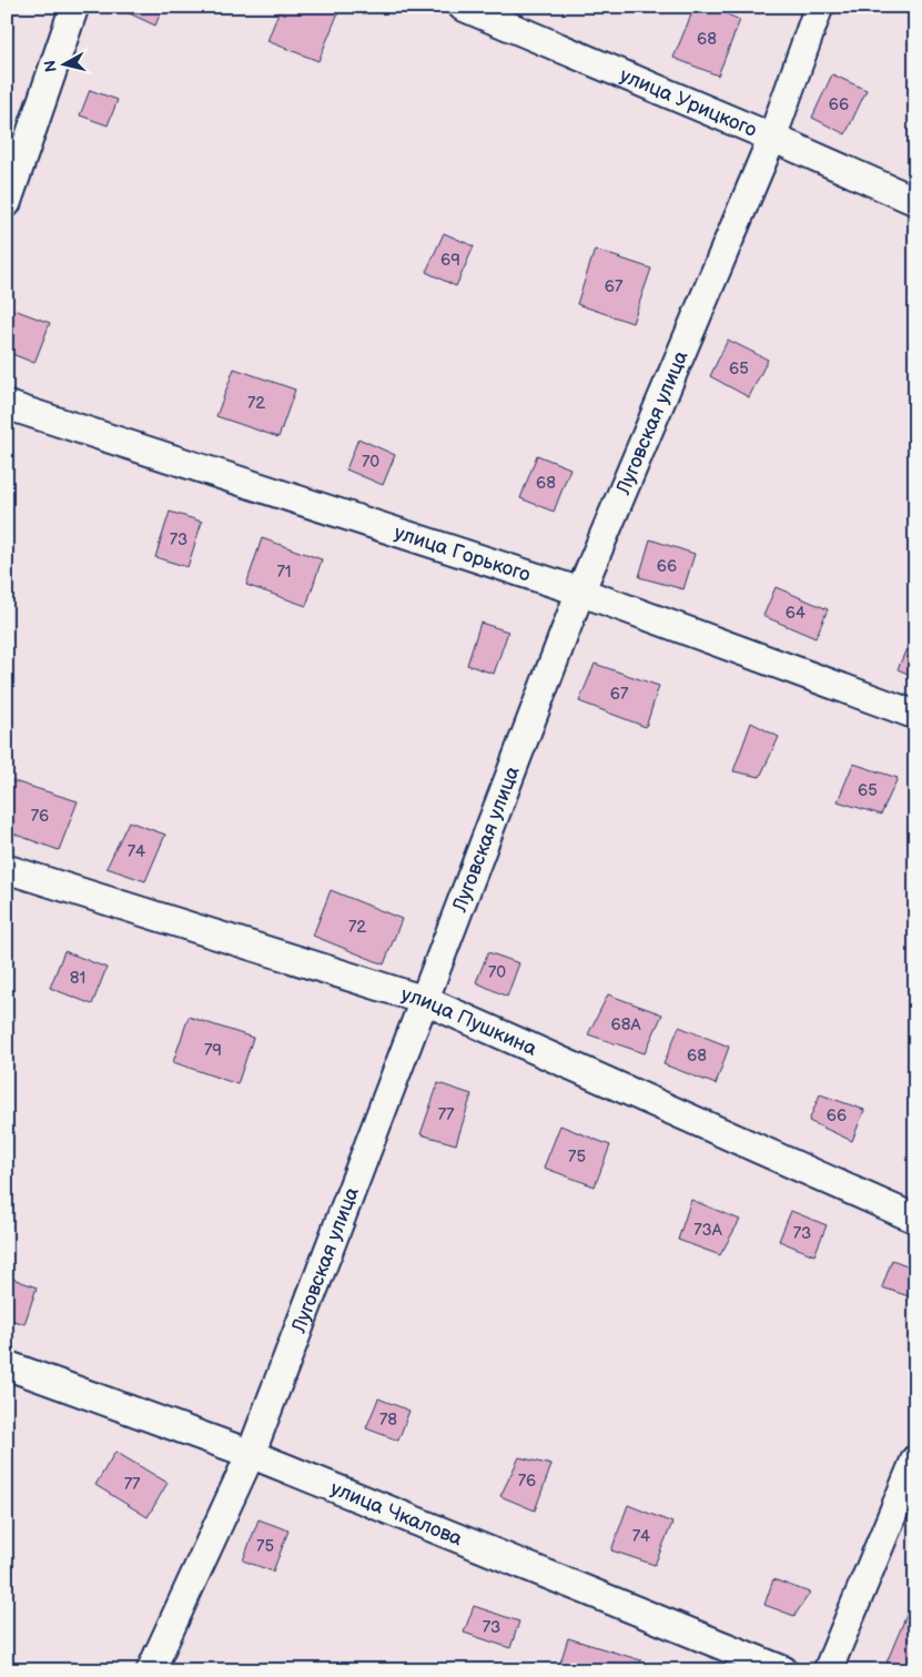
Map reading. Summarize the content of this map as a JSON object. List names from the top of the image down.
{
  "streets": {
    "street": [
      "улица Урицкого",
      "Луговская улица",
      "улица Горького",
      "улица Пушкина",
      "улица Чкалова"
    ]
  },
  "crossings": [
    ["улица Урицкого", "Луговская улица"],
    ["Луговская улица", "улица Горького"],
    ["Луговская улица", "улица Пушкина"],
    ["Луговская улица", "улица Чкалова"]
  ],
  "house_numbers": [
    "68",
    "66",
    "69",
    "67",
    "65",
    "72",
    "70",
    "68",
    "73",
    "66",
    "71",
    "64",
    "67",
    "65",
    "76",
    "74",
    "72",
    "70",
    "81",
    "68А",
    "79",
    "68",
    "77",
    "66",
    "75",
    "73А",
    "73",
    "78",
    "76",
    "77",
    "74",
    "75",
    "73"
  ],
  "north": "left"
}
